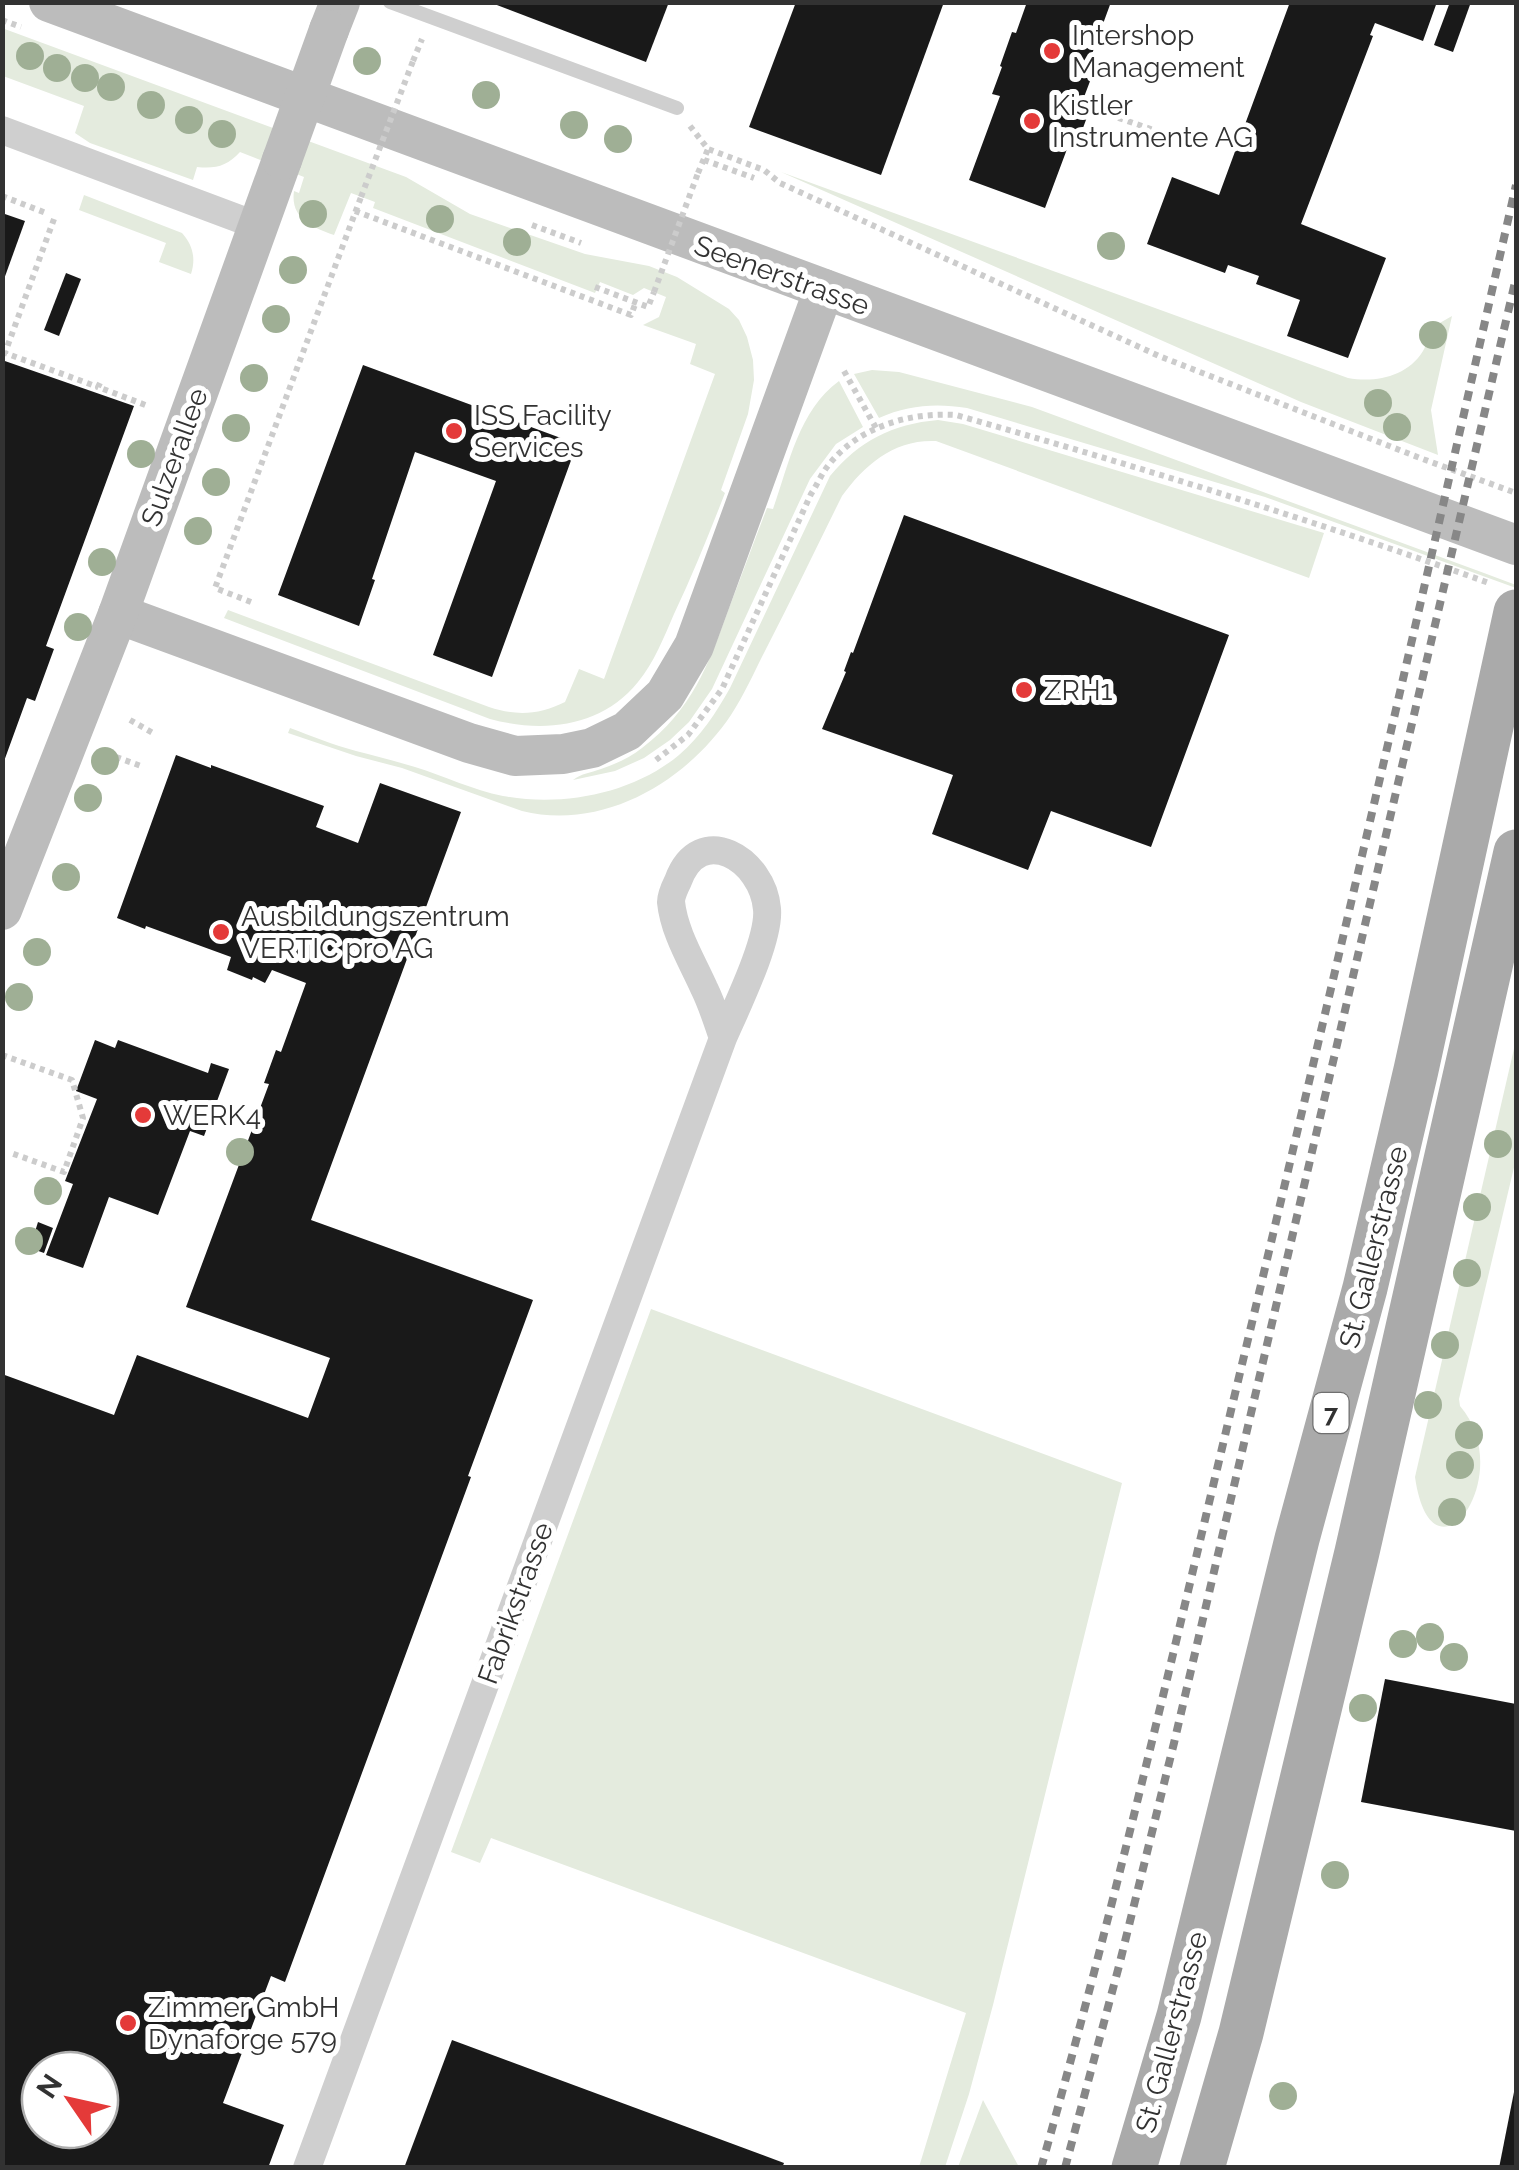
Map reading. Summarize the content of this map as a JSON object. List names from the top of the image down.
{
  "streets": {
    "main road": [
      "Seenerstrasse",
      "Sulzerallee",
      "St. Gallerstrasse",
      "7"
    ],
    "street": ["Fabrikstrasse"]
  },
  "places": [
    "Intershop Management",
    "Kistler Instrumente AG",
    "ISS Facility Services",
    "ZRH1",
    "Ausbildungszentrum VERTIC pro AG",
    "WERK4",
    "Zimmer GmbH Dynaforge 579"
  ],
  "north": "top left"
}
